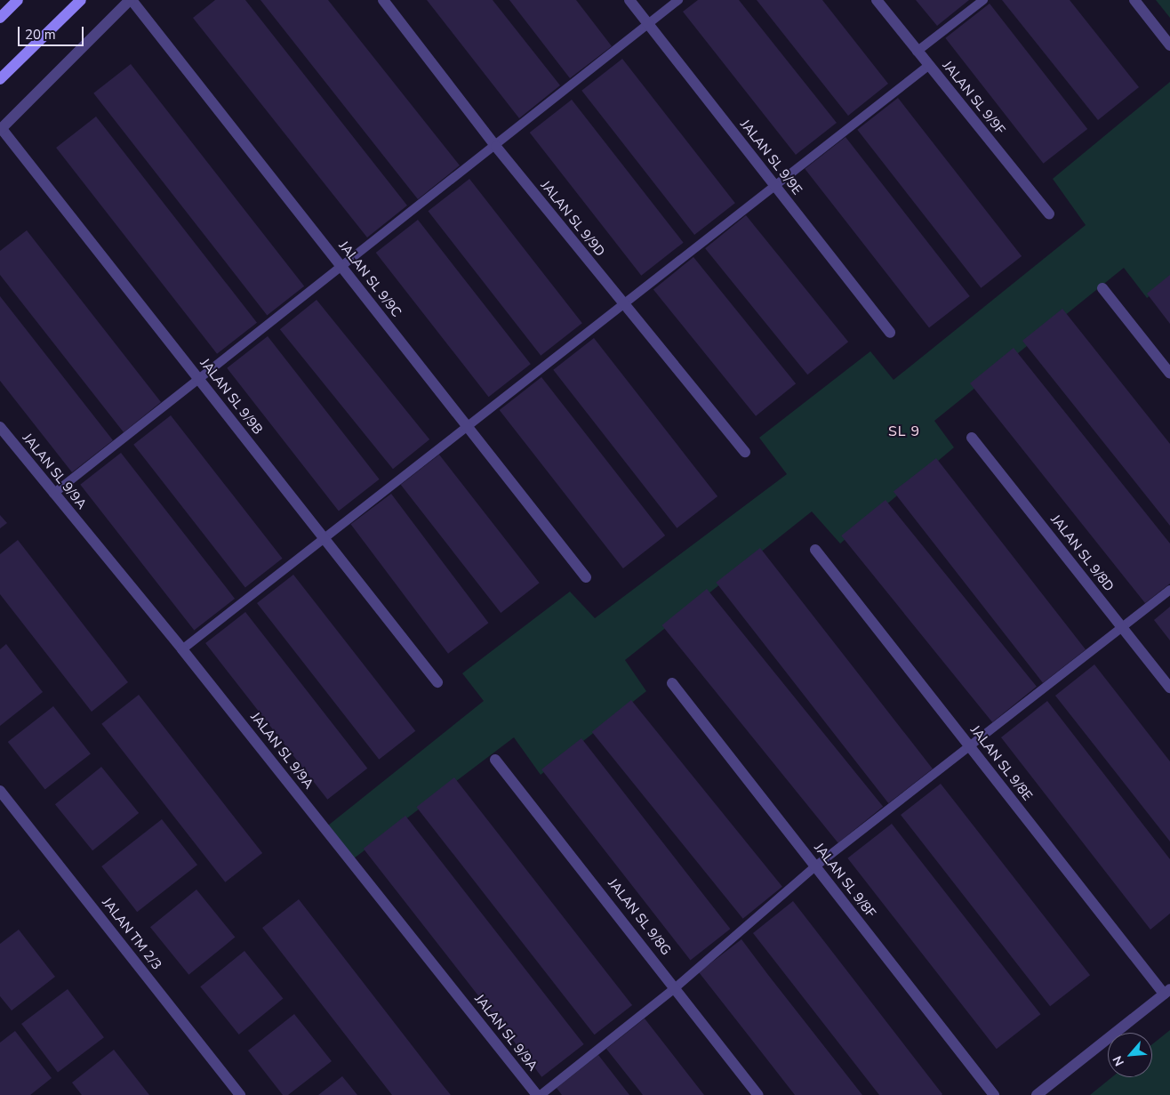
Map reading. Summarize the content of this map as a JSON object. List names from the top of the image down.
{
  "streets": {
    "street": [
      "JALAN SL 9/9F",
      "JALAN SL 9/9E",
      "JALAN SL 9/9D",
      "JALAN SL 9/9C",
      "JALAN SL 9/9B",
      "JALAN SL 9/9A",
      "JALAN SL 9/8D",
      "JALAN SL 9/8E",
      "JALAN SL 9/8F",
      "JALAN SL 9/8G",
      "JALAN TM 2/3"
    ]
  },
  "districts": ["SL 9"],
  "scale_bar": "20 m",
  "north": "bottom left"
}
